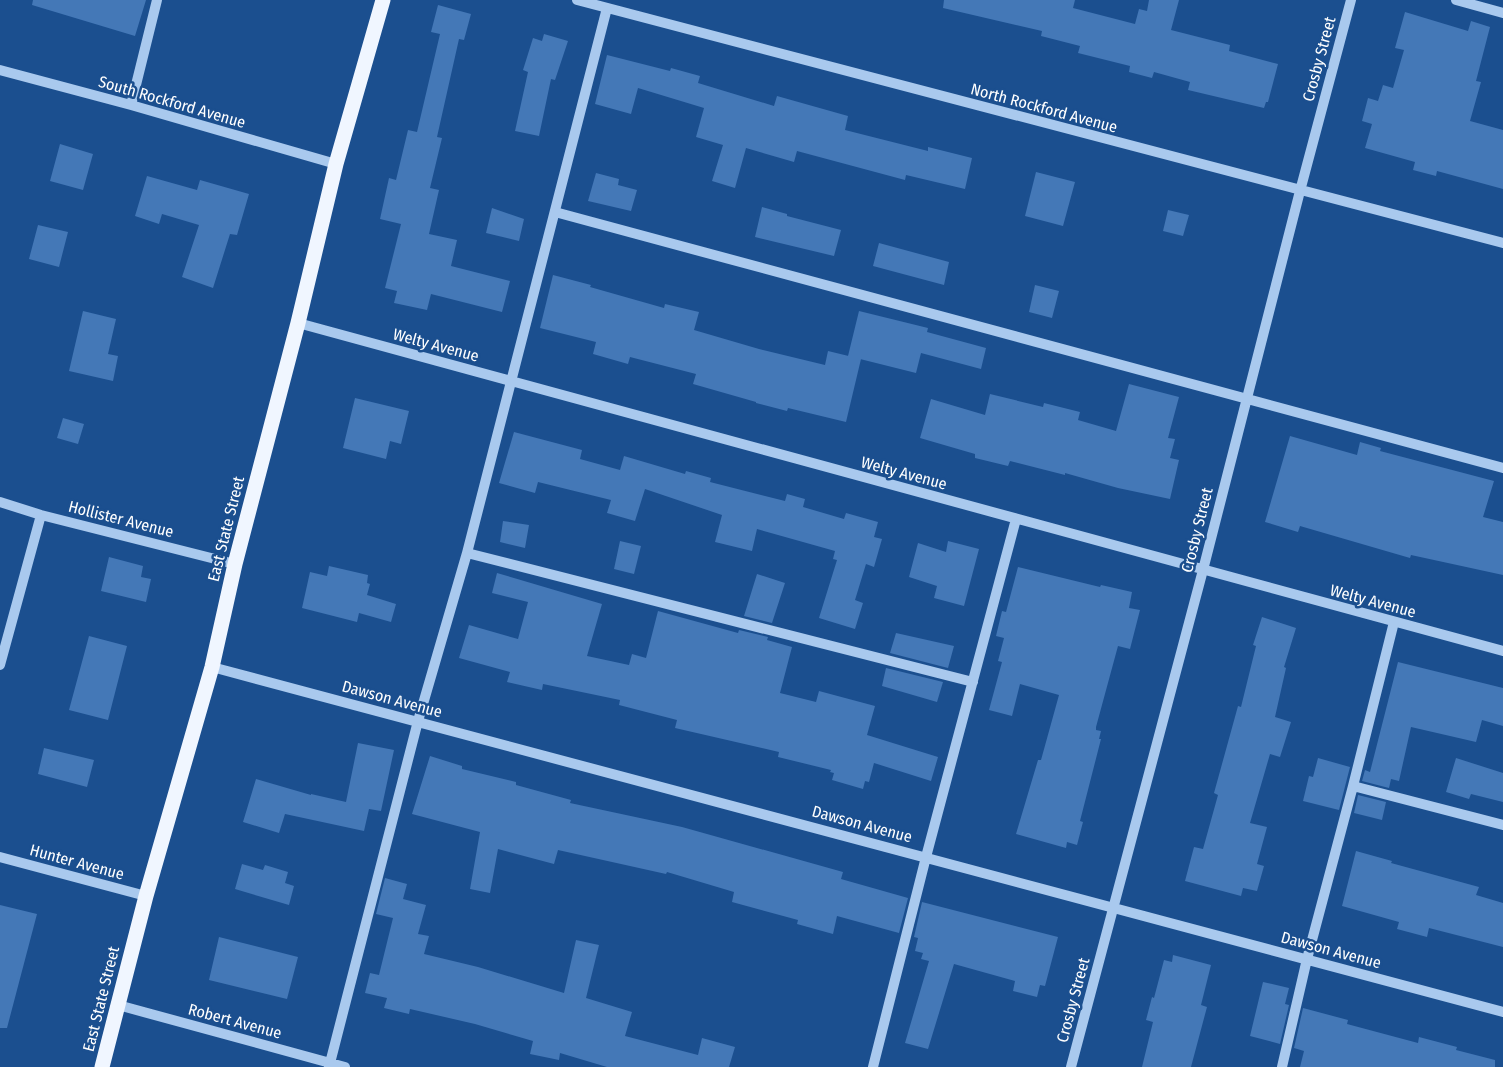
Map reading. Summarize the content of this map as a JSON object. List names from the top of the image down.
{
  "streets": {
    "main road": ["East State Street"],
    "street": [
      "Crosby Street",
      "South Rockford Avenue",
      "North Rockford Avenue",
      "Welty Avenue",
      "Hollister Avenue",
      "Dawson Avenue",
      "Hunter Avenue",
      "Robert Avenue"
    ]
  },
  "crossings": [
    ["Crosby Street", "North Rockford Avenue"],
    ["Crosby Street", "Welty Avenue"],
    ["Crosby Street", "Dawson Avenue"],
    ["South Rockford Avenue", "East State Street"],
    ["Welty Avenue", "East State Street"],
    ["Hollister Avenue", "East State Street"],
    ["East State Street", "Dawson Avenue"],
    ["East State Street", "Hunter Avenue"],
    ["East State Street", "Robert Avenue"]
  ]
}
